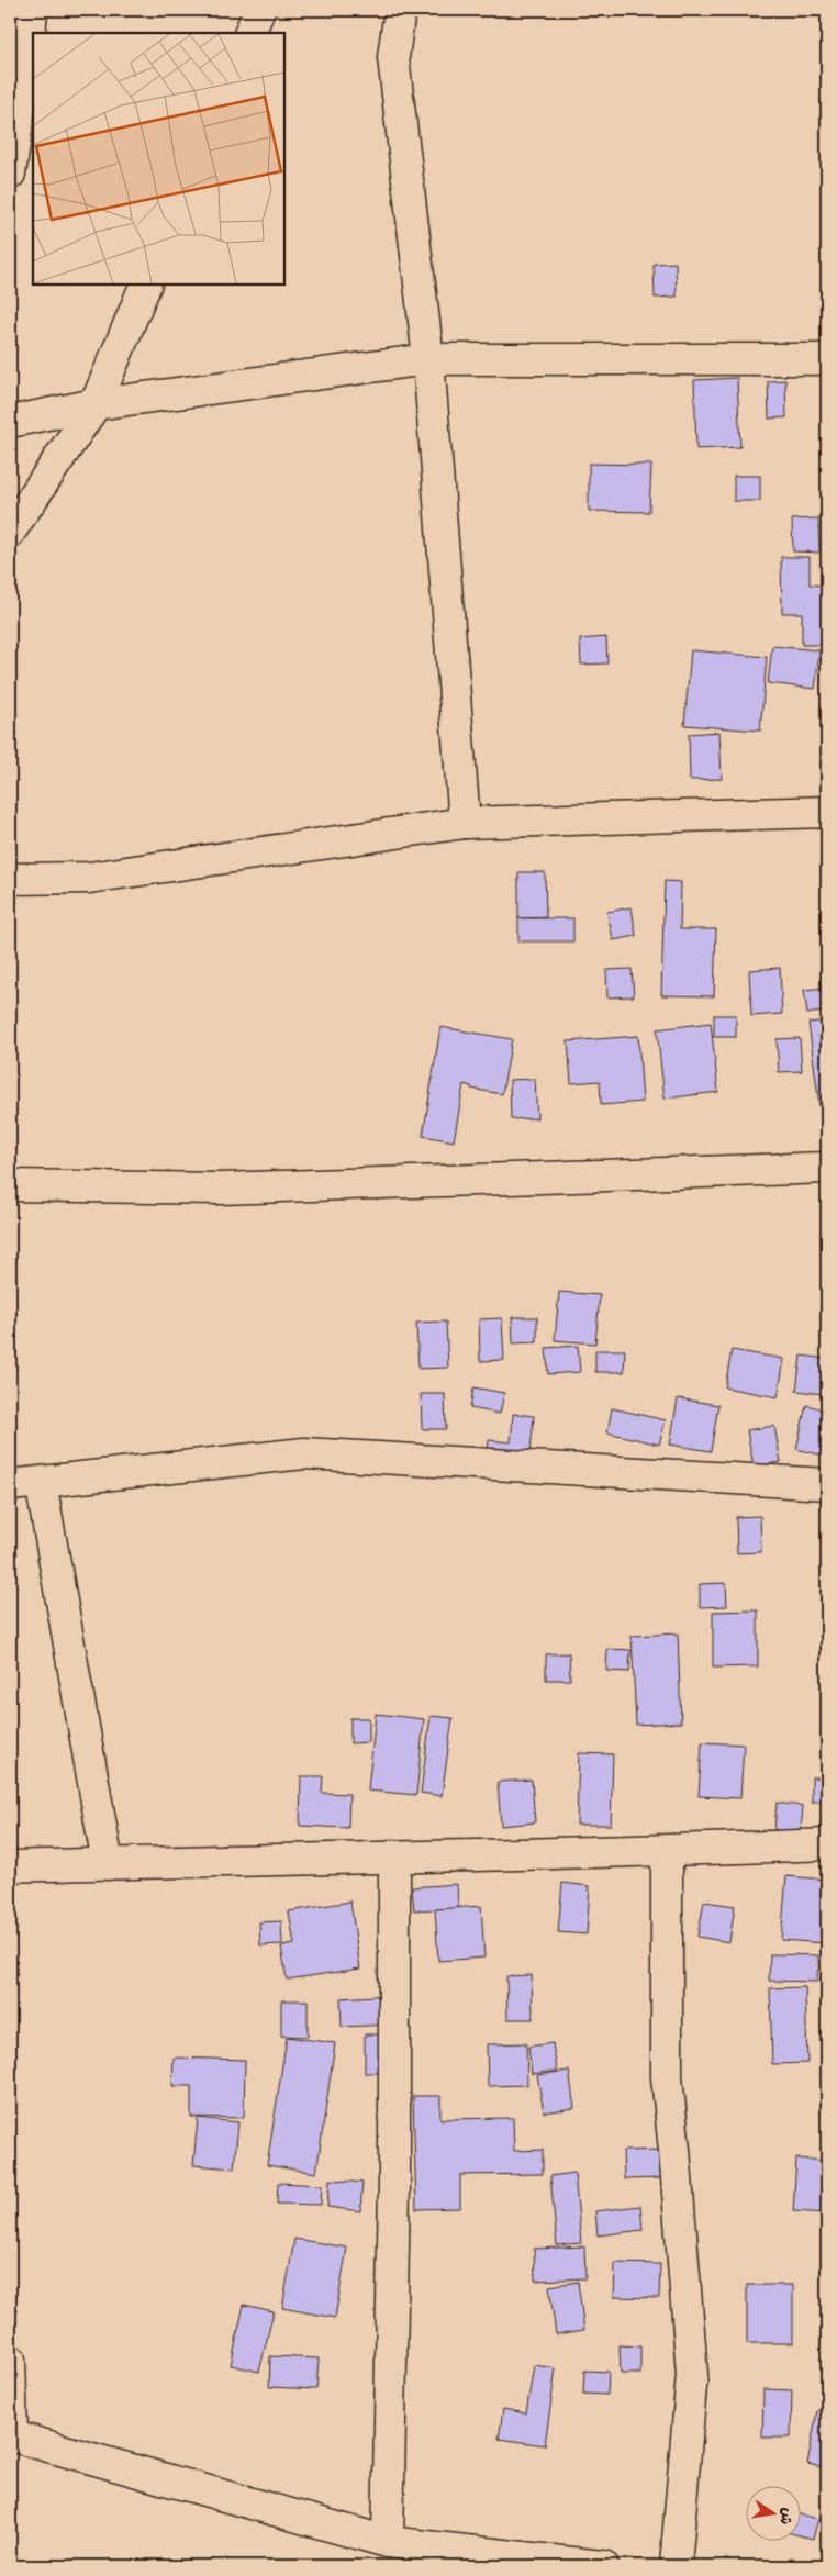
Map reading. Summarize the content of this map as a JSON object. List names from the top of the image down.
{
  "north": "right"
}
